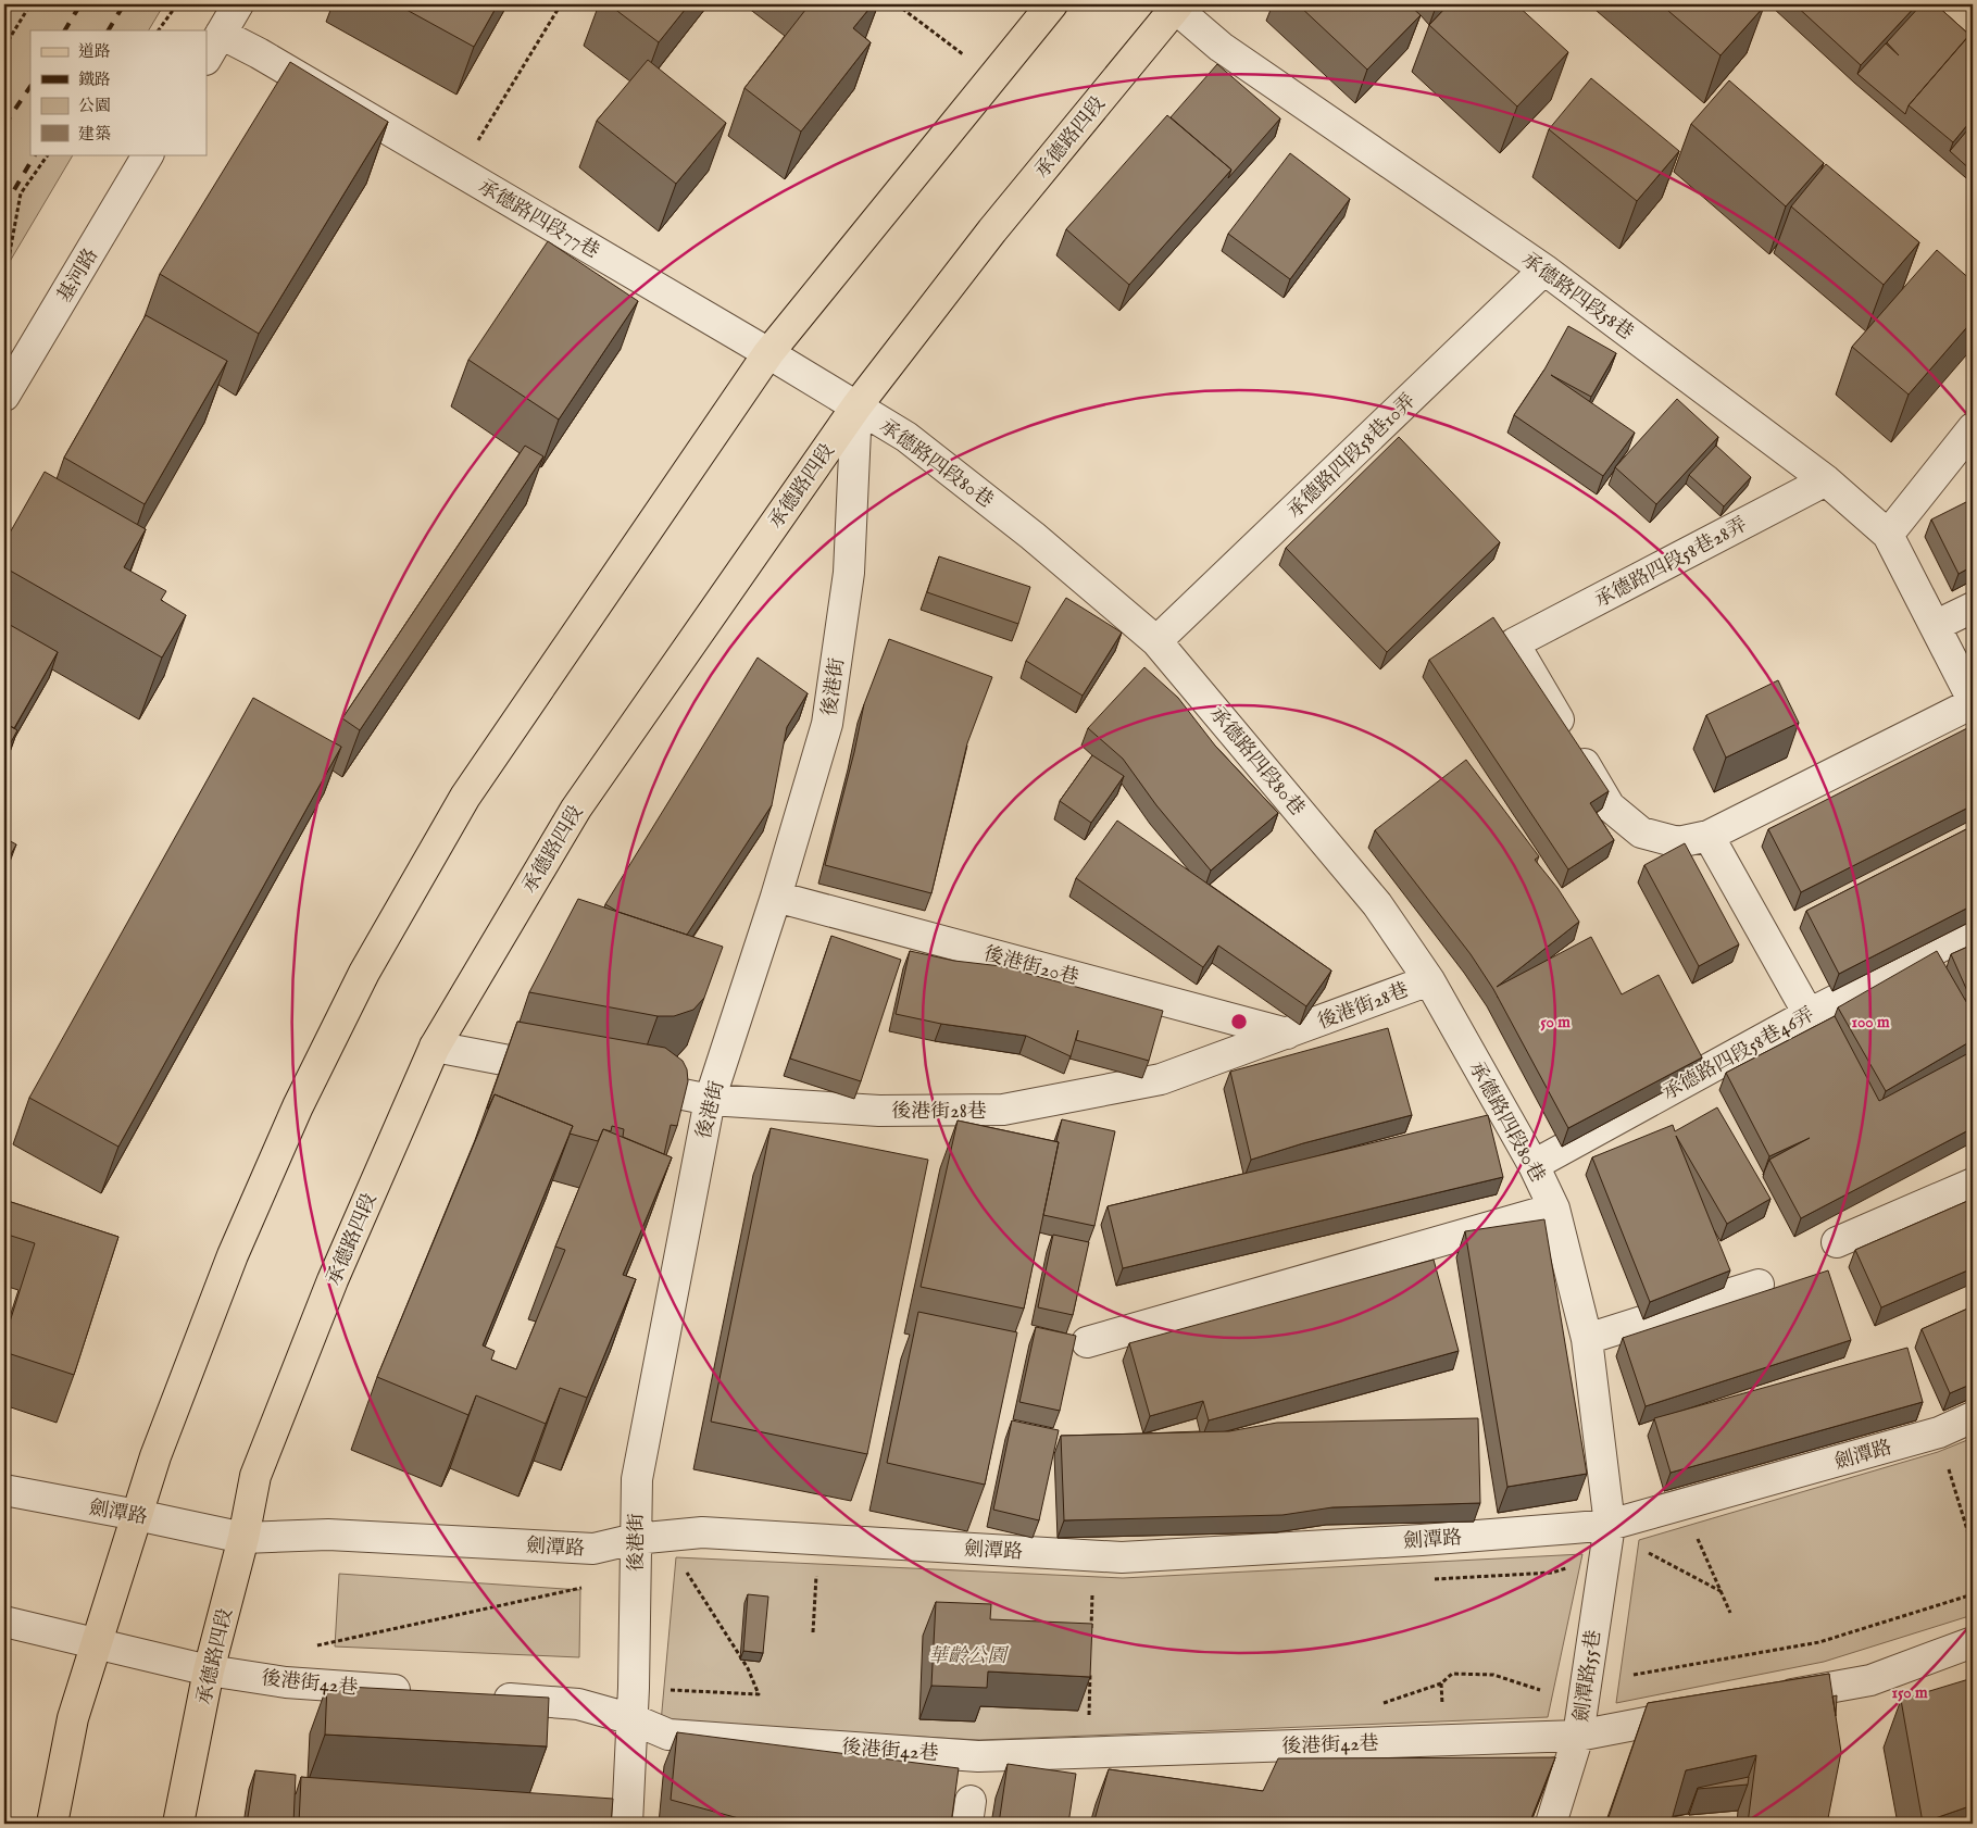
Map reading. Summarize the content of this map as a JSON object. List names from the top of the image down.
{
  "streets": {
    "main road": ["承德路四段"],
    "street": [
      "承德路四段77巷",
      "基河路",
      "承德路四段58巷",
      "承德路四段58巷10弄",
      "承德路四段80巷",
      "承德路四段58巷28弄",
      "後港街",
      "後港街20巷",
      "後港街28巷",
      "承德路四段58巷46弄",
      "劍潭路",
      "劍潭路55巷",
      "後港街42巷"
    ]
  },
  "crossings": [
    ["承德路四段", "承德路四段77巷"],
    ["承德路四段", "承德路四段58巷"],
    ["承德路四段", "承德路四段80巷"],
    ["承德路四段", "後港街"],
    ["承德路四段", "劍潭路"],
    ["承德路四段", "後港街42巷"],
    ["承德路四段77巷", "承德路四段80巷"],
    ["承德路四段77巷", "後港街"],
    ["承德路四段58巷", "承德路四段58巷10弄"],
    ["承德路四段58巷", "承德路四段58巷28弄"],
    ["承德路四段58巷10弄", "承德路四段80巷"],
    ["承德路四段80巷", "後港街"],
    ["承德路四段80巷", "後港街28巷"],
    ["承德路四段80巷", "承德路四段58巷46弄"],
    ["承德路四段80巷", "劍潭路"],
    ["承德路四段80巷", "劍潭路55巷"],
    ["後港街", "後港街20巷"],
    ["後港街", "後港街28巷"],
    ["後港街", "劍潭路"],
    ["後港街", "後港街42巷"],
    ["後港街20巷", "後港街28巷"],
    ["劍潭路", "劍潭路55巷"],
    ["劍潭路55巷", "後港街42巷"]
  ],
  "parks": ["華齡公園"],
  "legend": [
    "道路",
    "鐵路",
    "公園",
    "建築"
  ],
  "rings": ["50 m", "100 m", "150 m"]
}
